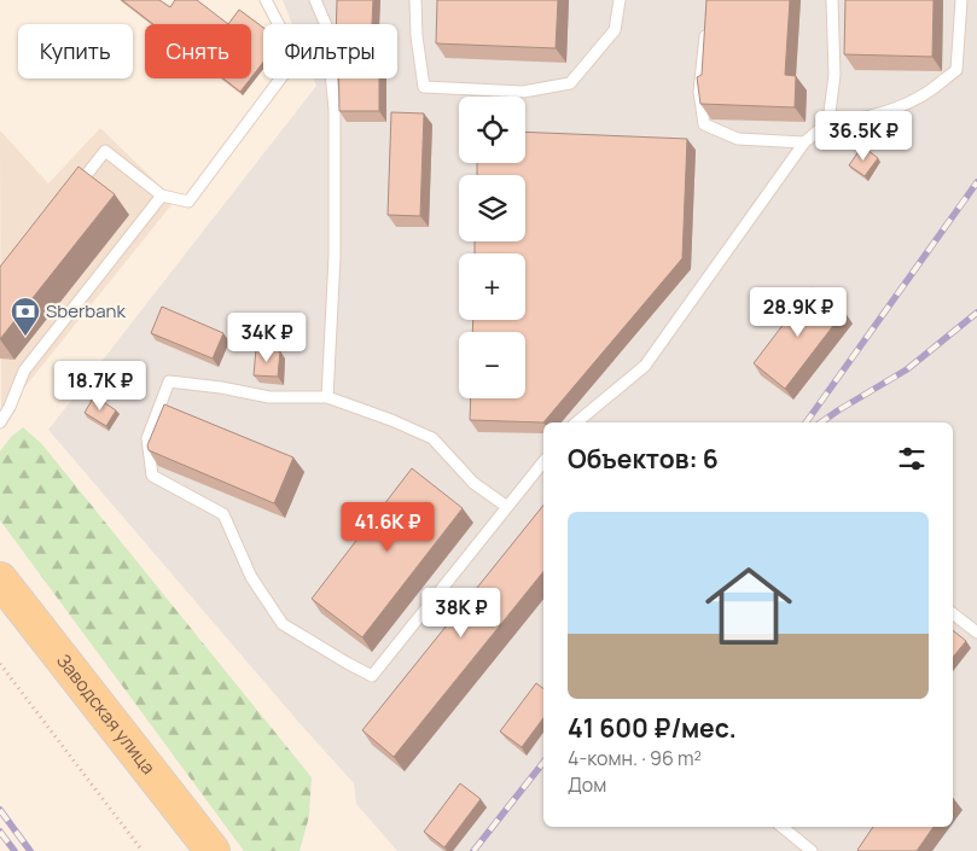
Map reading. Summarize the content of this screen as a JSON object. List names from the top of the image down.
{
  "streets": {
    "main road": ["Заводская улица"]
  },
  "places": {
    "bank": ["Sberbank"]
  },
  "page": {
    "chip": ["Купить", "Снять", "Фильтры"],
    "map_buttons": ["+", "−"],
    "price": [
      "36.5K ₽",
      "28.9K ₽",
      "34K ₽",
      "18.7K ₽",
      "41.6K ₽",
      "38K ₽"
    ],
    "heading": "Объектов: 6",
    "list": [
      {
        "name": "41 600 ₽/мес.",
        "note": "4-комн. · 96 m² · Дом"
      }
    ]
  }
}
